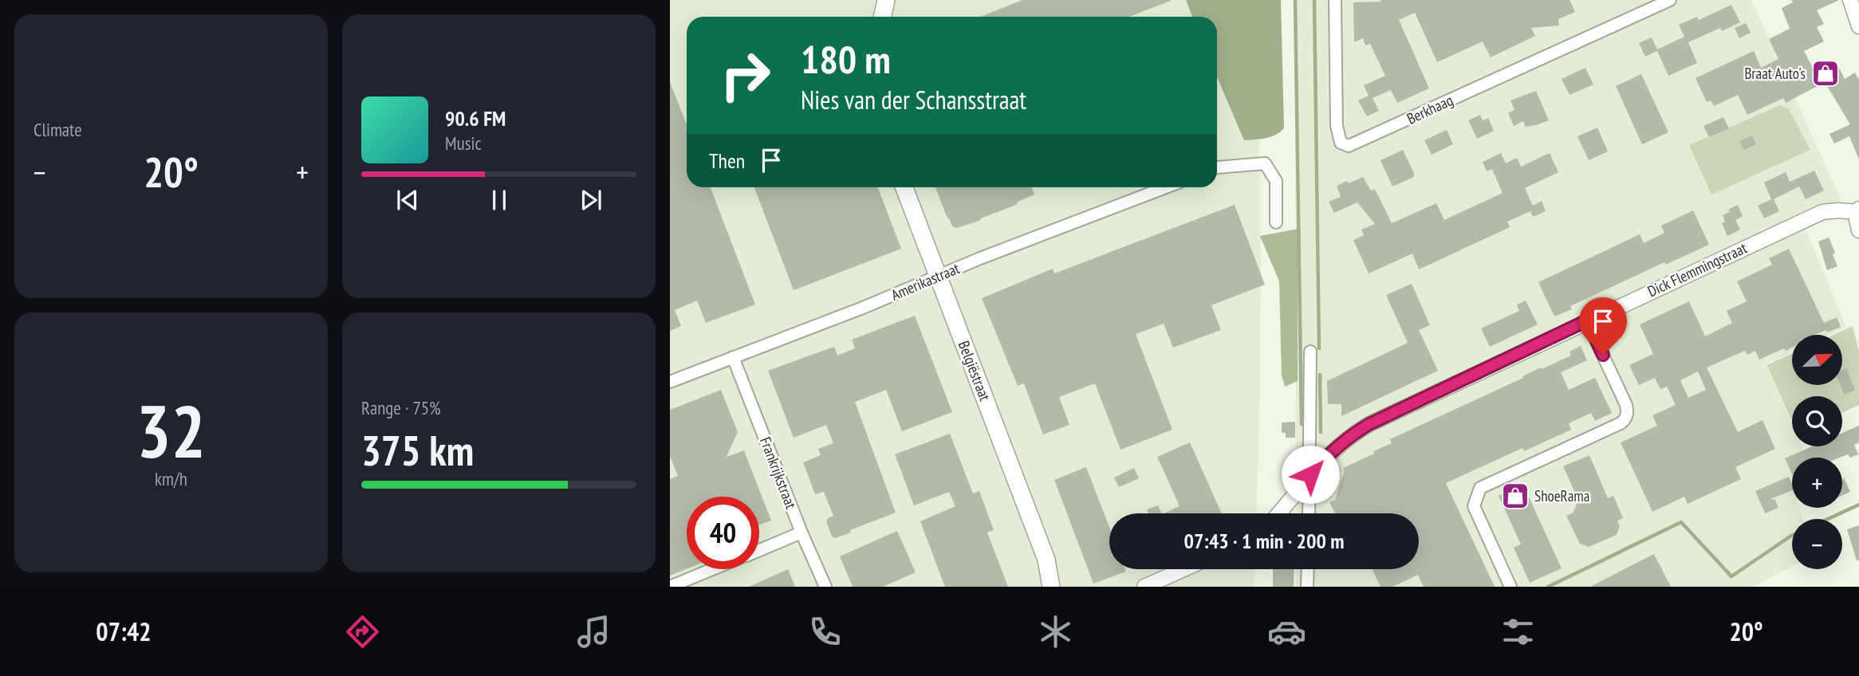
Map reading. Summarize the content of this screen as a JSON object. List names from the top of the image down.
{
  "streets": {
    "main road": ["Belgiëstraat"],
    "street": [
      "Berkhaag",
      "Dick Flemmingstraat",
      "Amerikastraat",
      "Frankrijkstraat"
    ]
  },
  "crossings": [
    ["Amerikastraat", "Belgiëstraat"],
    ["Amerikastraat", "Frankrijkstraat"]
  ],
  "places": {
    "shop": ["Braat Auto's", "ShoeRama"]
  },
  "north": "top right",
  "page": {
    "tile": [
      "Climate",
      ["32", "km/h"],
      ["Range · 75%", "375 km"]
    ],
    "turn": ["180 m", "Nies van der Schansstraat"],
    "song": ["90.6 FM", "Music"],
    "then": "Then",
    "heat": ["−", "20°", "+"],
    "map_buttons": ["+", "−"],
    "limit": "40",
    "trip": "07:43 · 1 min · 200 m",
    "tabs": ["07:42", "20°"]
  }
}
